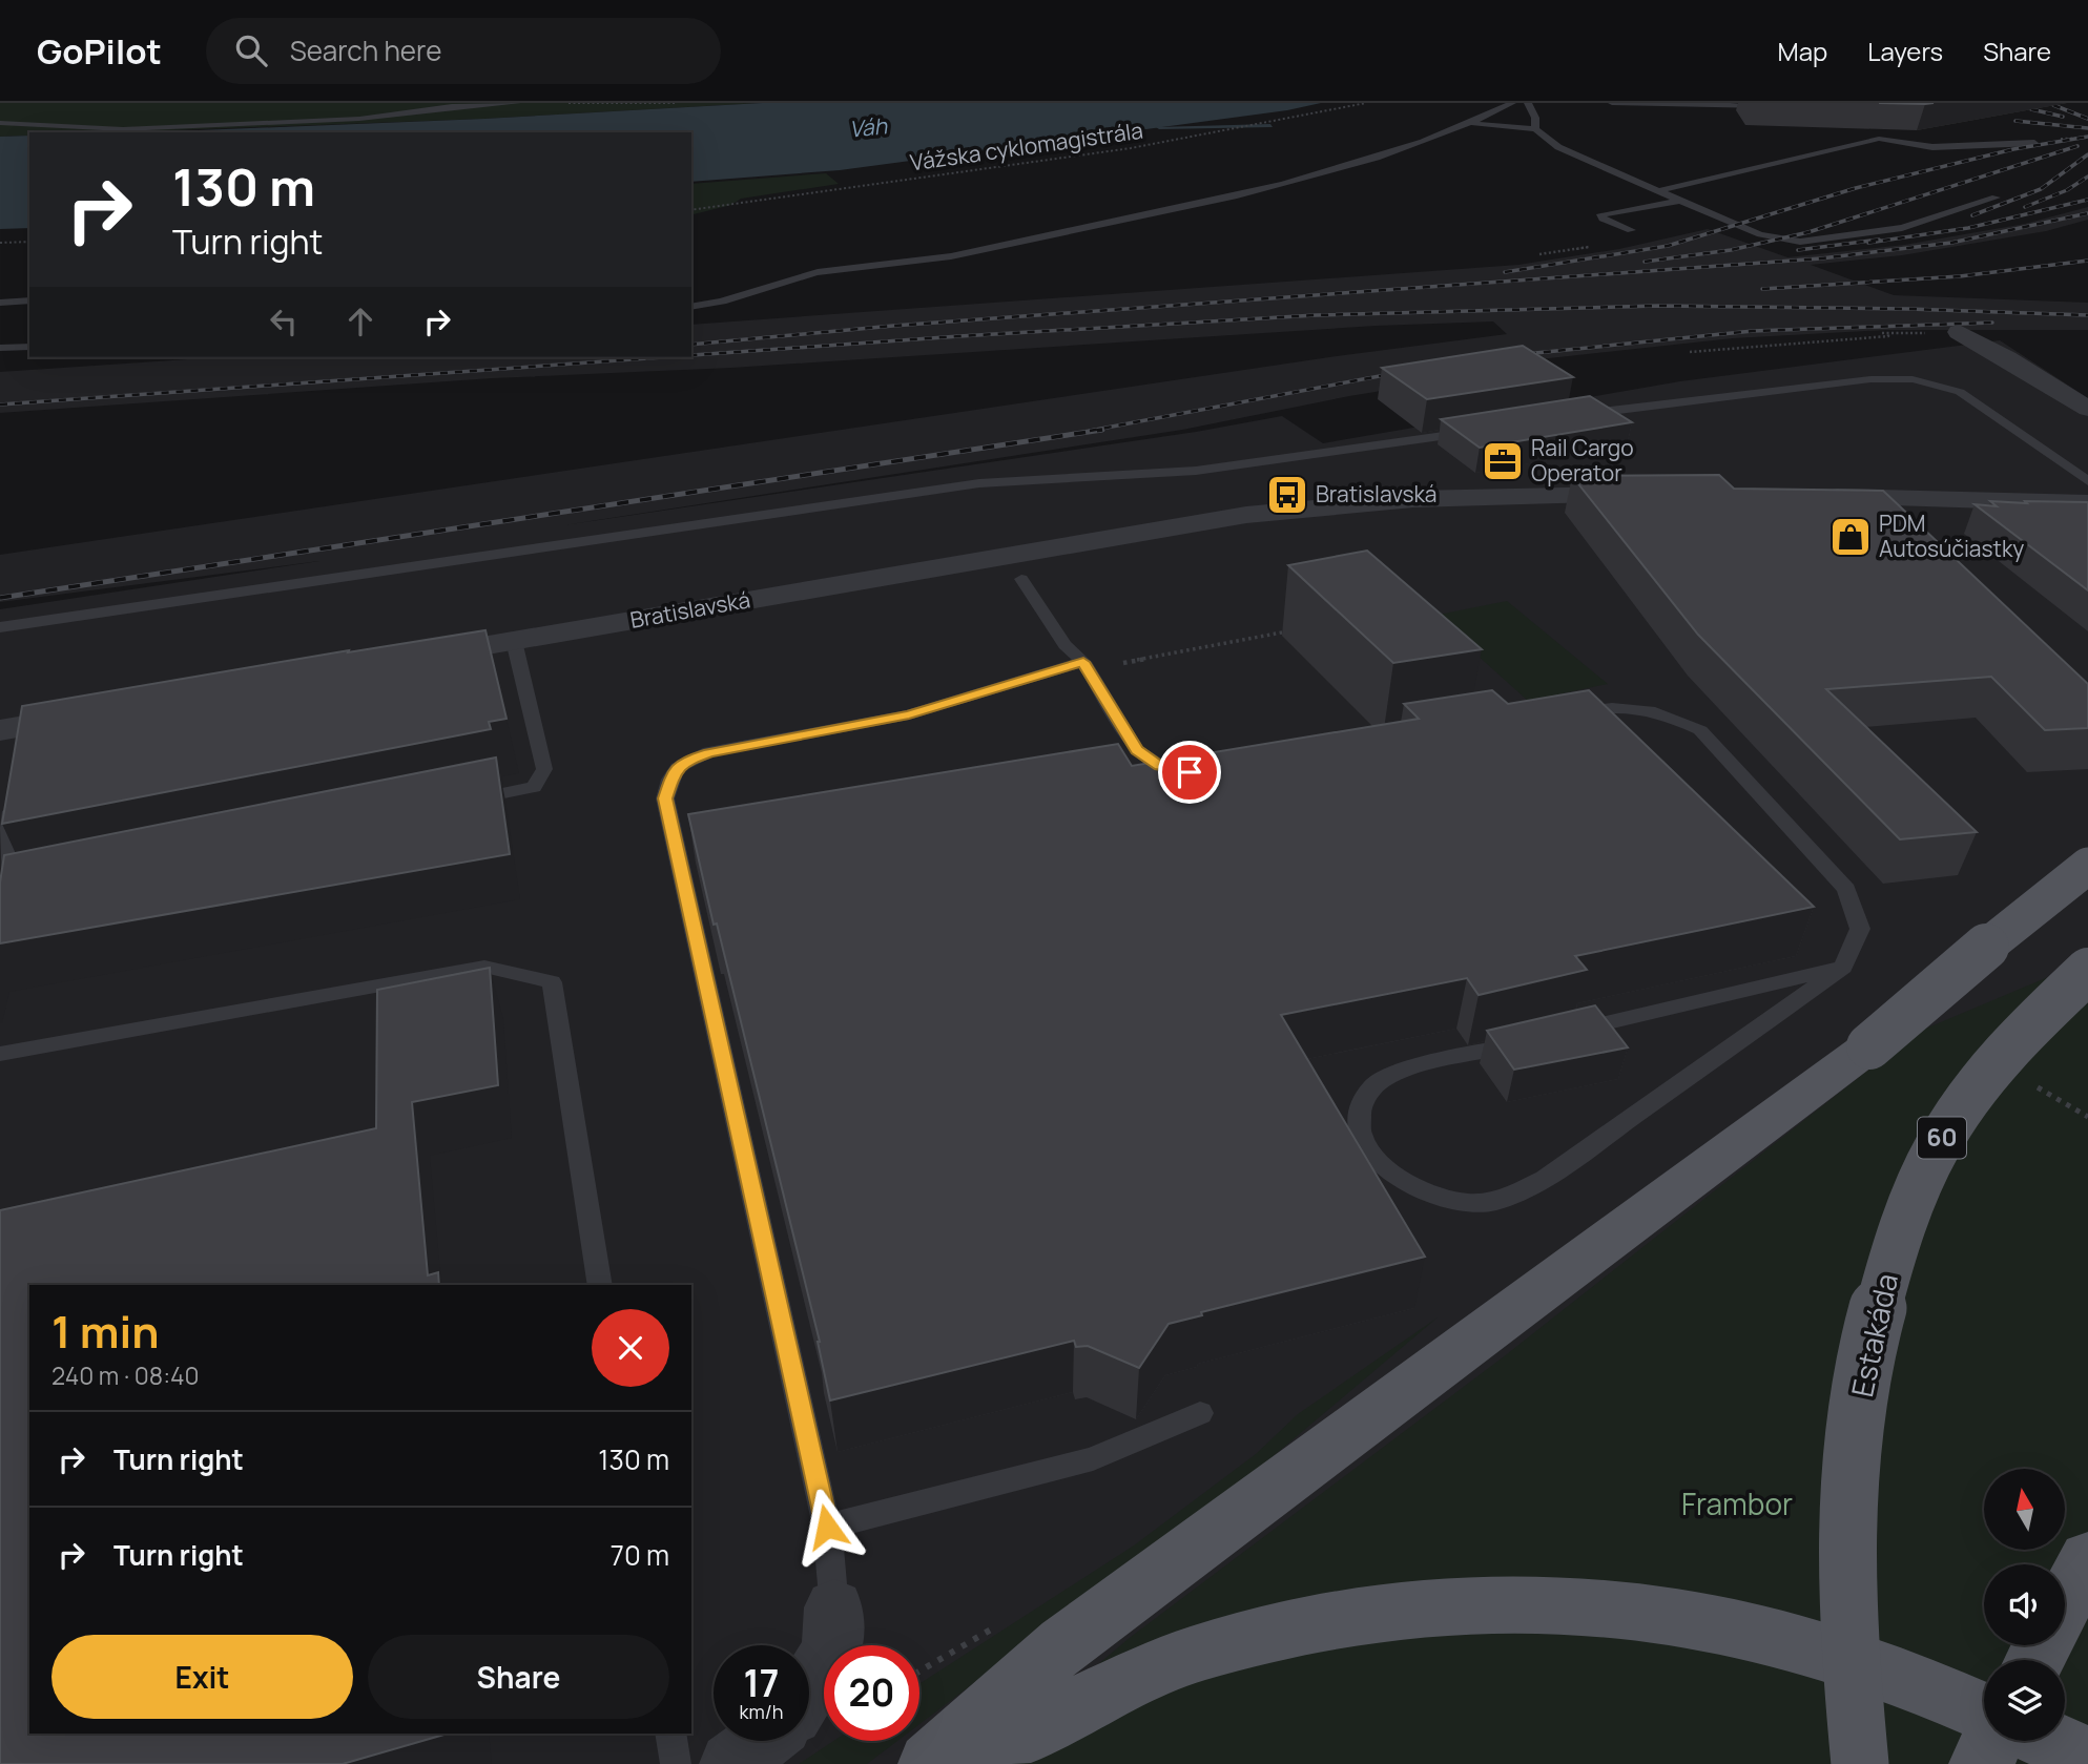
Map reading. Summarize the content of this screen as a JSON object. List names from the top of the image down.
{
  "streets": {
    "main road": ["60", "Estakáda"],
    "street": ["Bratislavská"],
    "path": ["Vážska cyklomagistrála"]
  },
  "water": ["Váh"],
  "parks": ["Frambor"],
  "places": {
    "office": ["Rail Cargo Operator"],
    "bus stop": ["Bratislavská"],
    "shop": ["PDM Autosúčiastky"]
  },
  "north": "top",
  "page": {
    "header": "GoPilot",
    "search": "Search here",
    "nav": ["Map", "Layers", "Share"],
    "turn": ["130 m", "Turn right"],
    "heading": ["1 min", "240 m · 08:40"],
    "list": [
      {
        "name": "Turn right",
        "value": "130 m"
      },
      {
        "name": "Turn right",
        "value": "70 m"
      }
    ],
    "buttons": ["Exit", "Share"],
    "speed": "17 km/h",
    "limit": "20"
  }
}
